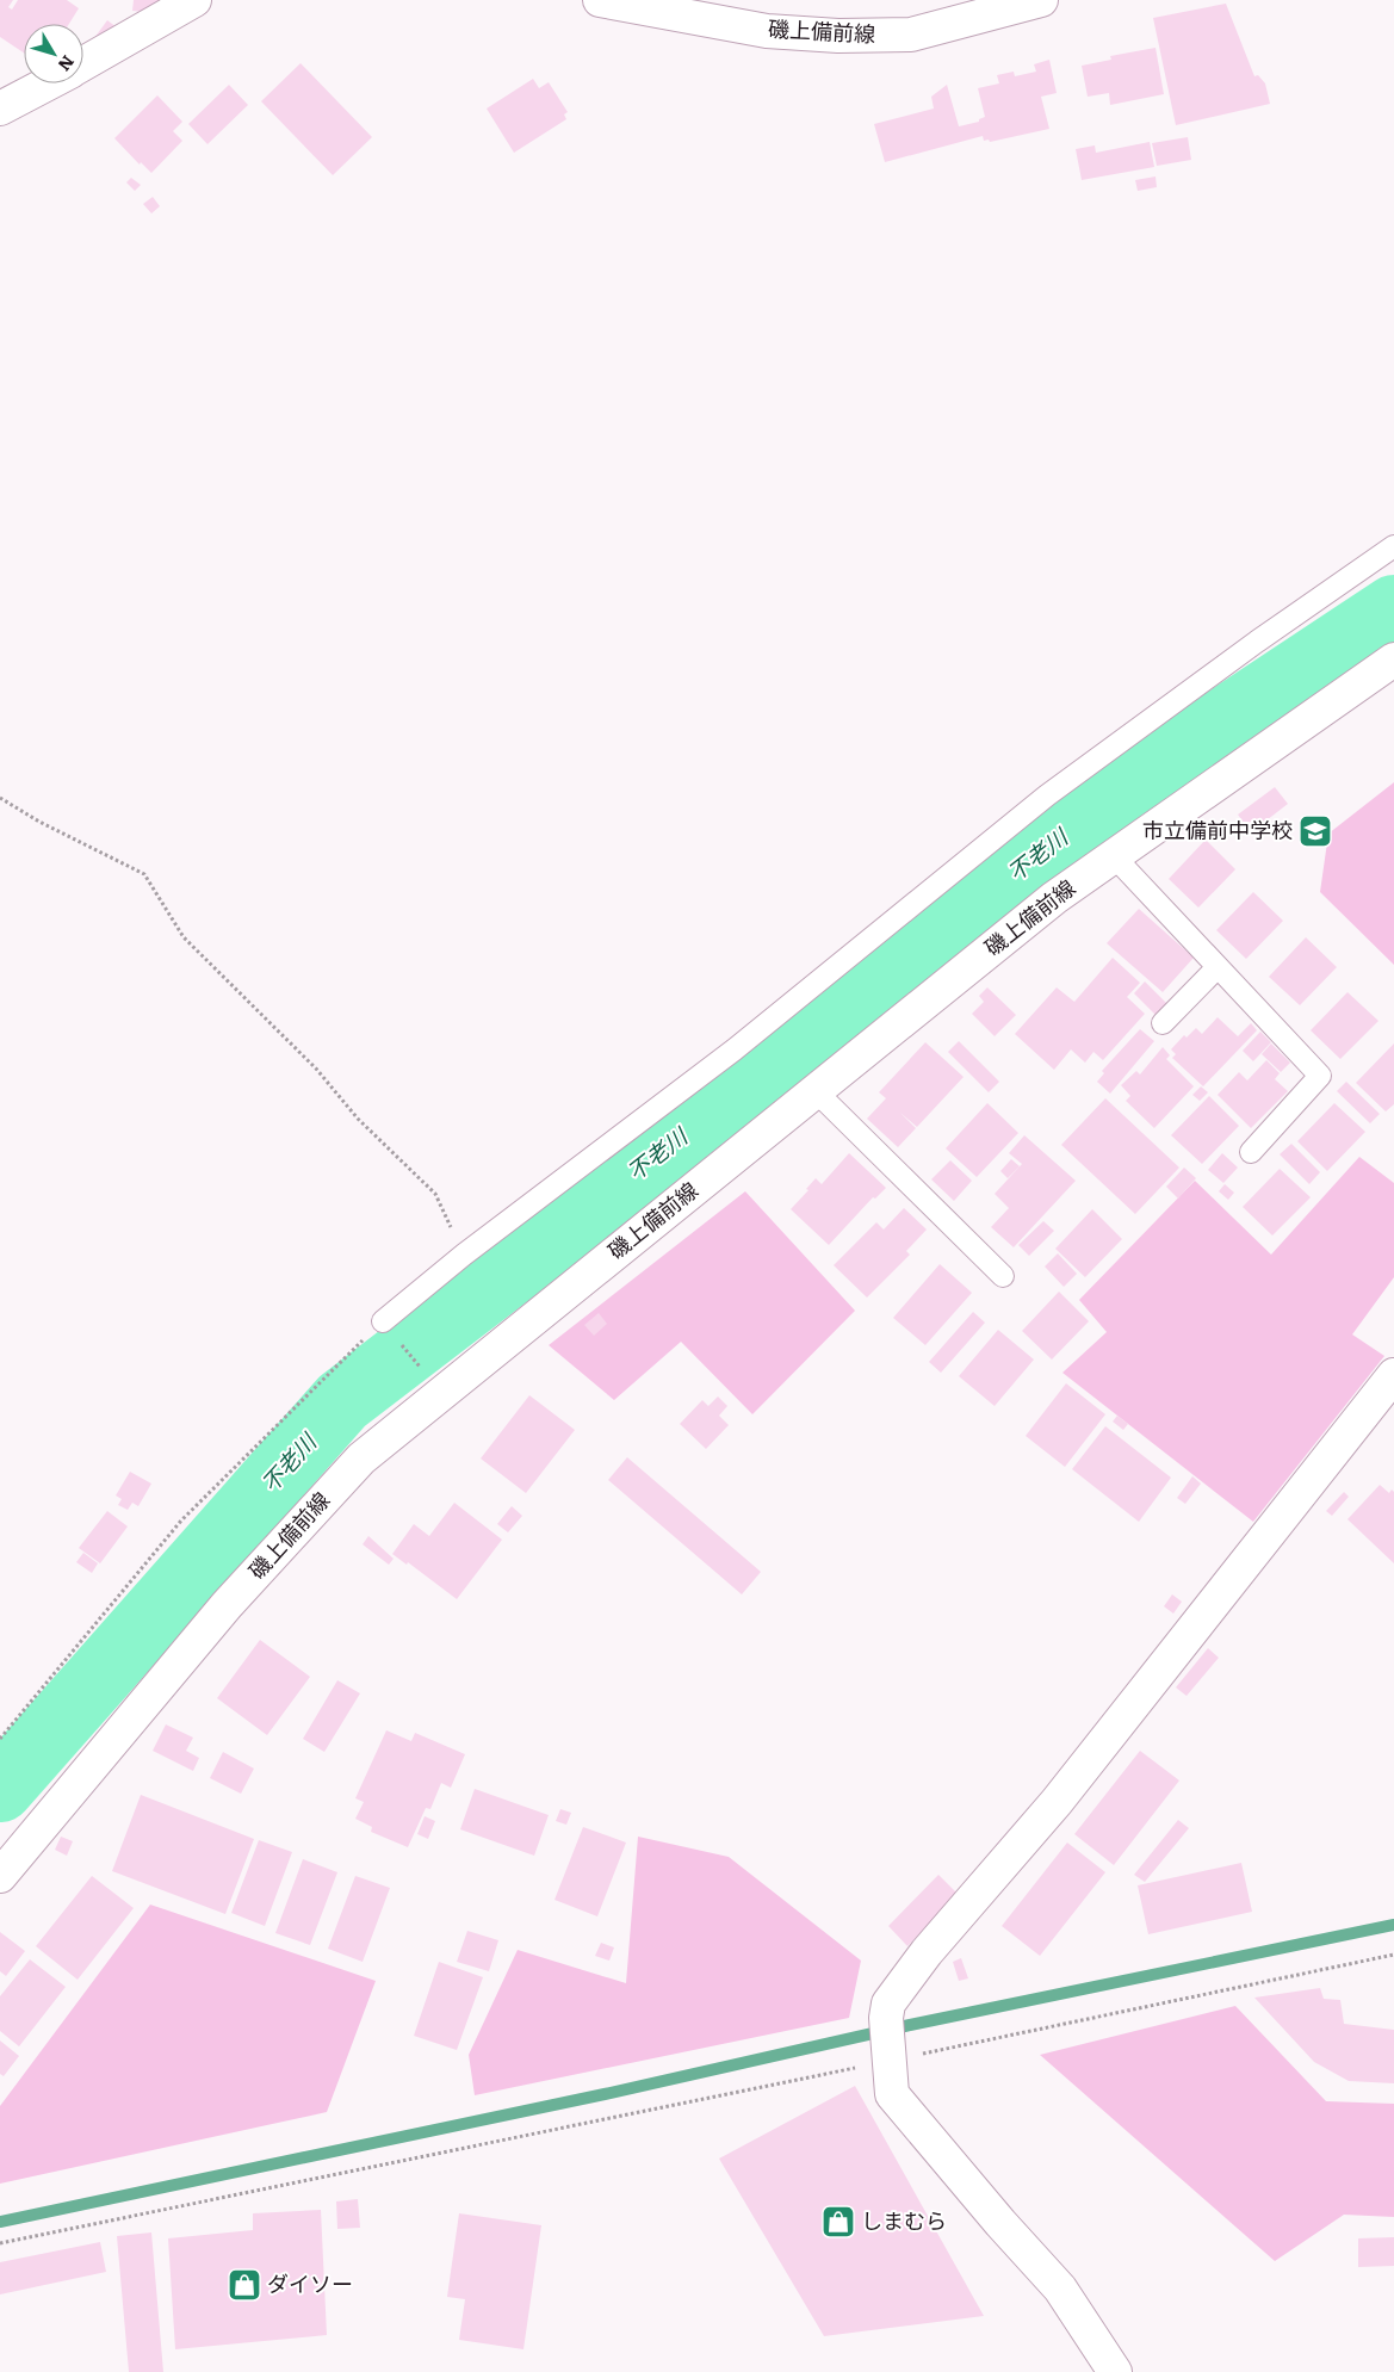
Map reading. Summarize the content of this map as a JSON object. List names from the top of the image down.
{
  "streets": {
    "main road": ["磯上備前線"]
  },
  "water": ["不老川"],
  "places": {
    "school or university": ["市立備前中学校"],
    "shop": ["しまむら", "ダイソー"]
  },
  "north": "bottom right"
}
